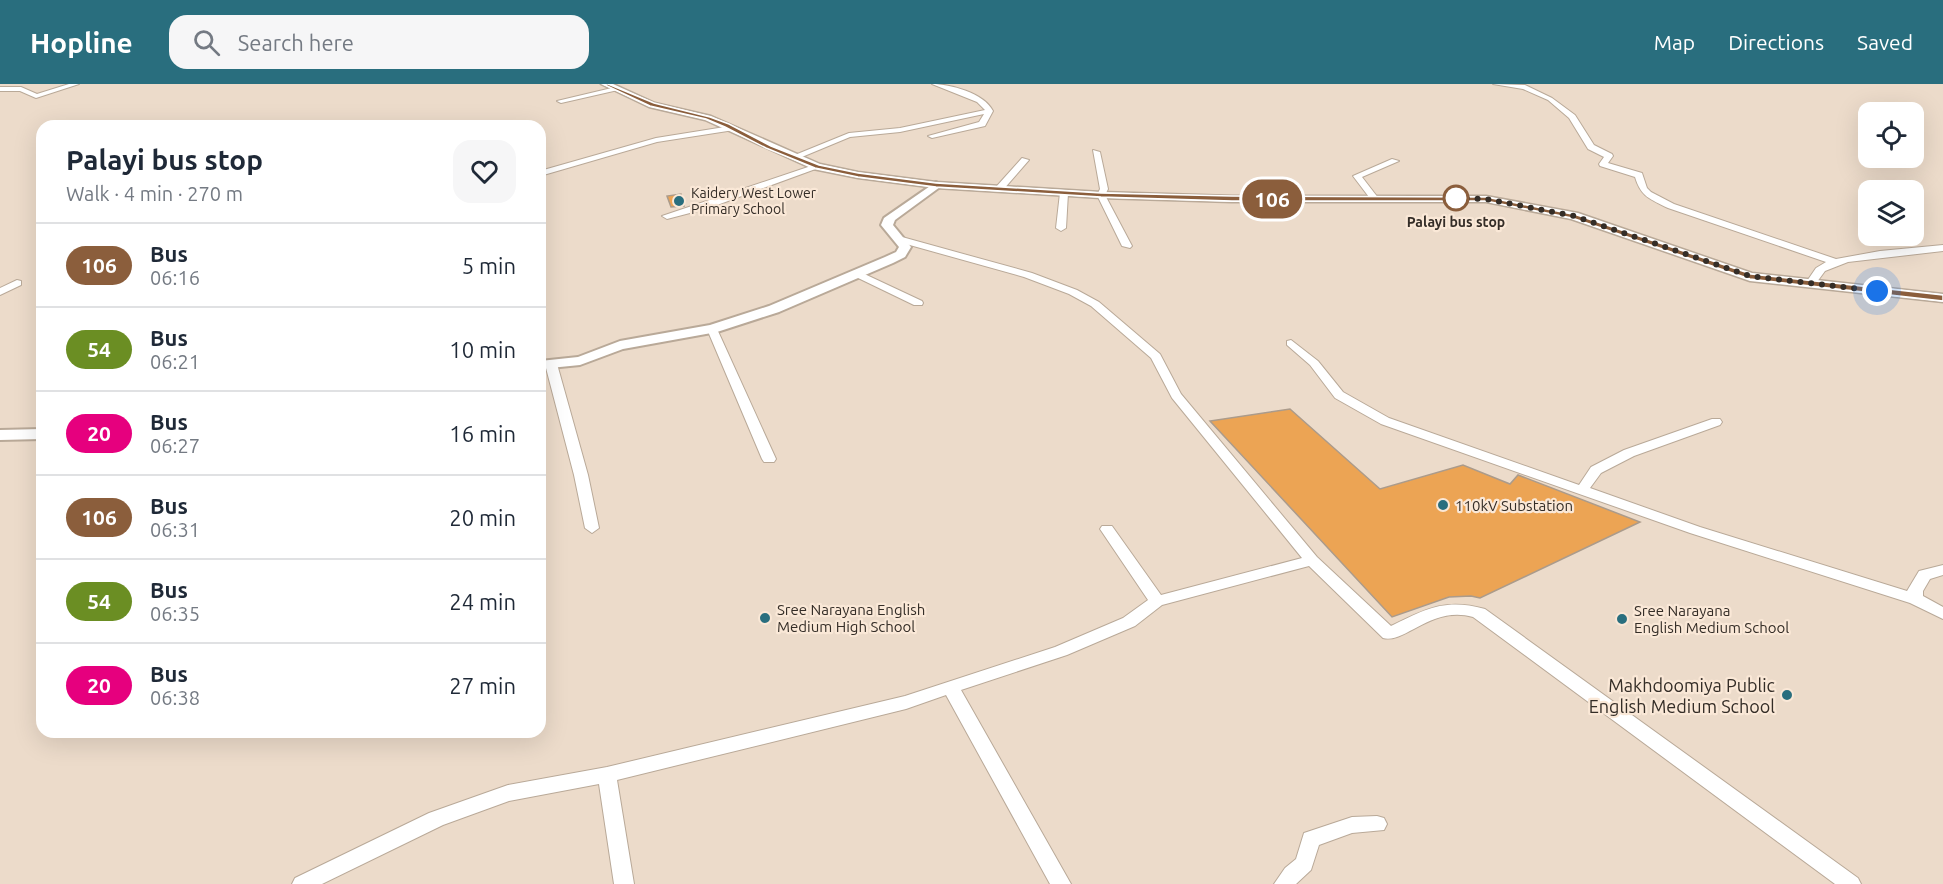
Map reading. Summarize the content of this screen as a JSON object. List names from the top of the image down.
{
  "places": [
    "Palayi bus stop",
    "Kaidery West Lower Primary School",
    "110kV Substation",
    "Sree Narayana English Medium High School",
    "Sree Narayana English Medium School",
    "Makhdoomiya Public English Medium School"
  ],
  "lines": ["bus line 106"],
  "page": {
    "header": "Hopline",
    "search": "Search here",
    "nav": ["Map", "Directions", "Saved"],
    "on_map": "106",
    "heading": ["Palayi bus stop", "Walk · 4 min · 270 m"],
    "list": [
      {
        "mark": "106",
        "name": "Bus",
        "note": "06:16",
        "value": "5 min"
      },
      {
        "mark": "54",
        "name": "Bus",
        "note": "06:21",
        "value": "10 min"
      },
      {
        "mark": "20",
        "name": "Bus",
        "note": "06:27",
        "value": "16 min"
      },
      {
        "mark": "106",
        "name": "Bus",
        "note": "06:31",
        "value": "20 min"
      },
      {
        "mark": "54",
        "name": "Bus",
        "note": "06:35",
        "value": "24 min"
      },
      {
        "mark": "20",
        "name": "Bus",
        "note": "06:38",
        "value": "27 min"
      }
    ]
  }
}
